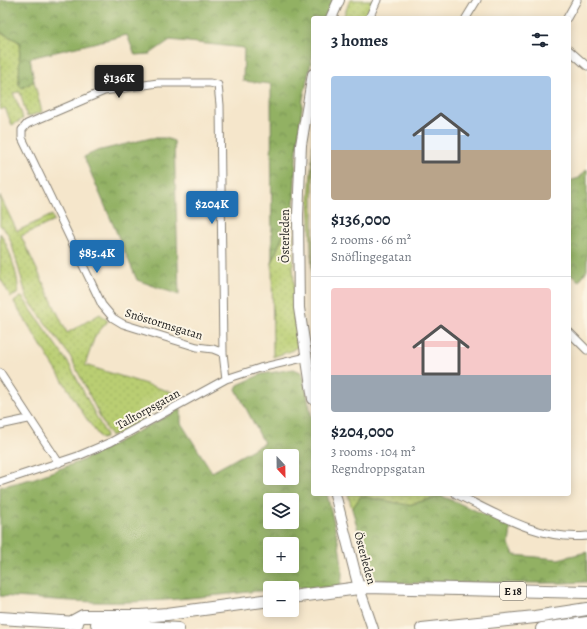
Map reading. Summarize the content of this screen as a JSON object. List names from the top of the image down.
{
  "streets": {
    "highway": ["E 18"],
    "main road": ["Österleden"],
    "street": ["Snöstormsgatan", "Talltorpsgatan"]
  },
  "crossings": [
    ["Österleden", "Talltorpsgatan"],
    ["Österleden", "E 18"]
  ],
  "north": "bottom",
  "page": {
    "heading": "3 homes",
    "list": [
      {
        "name": "$136,000",
        "note": "2 rooms · 66 m² · Snöflingegatan"
      },
      {
        "name": "$204,000",
        "note": "3 rooms · 104 m² · Regndroppsgatan"
      }
    ],
    "price": ["$136K", "$204K", "$85.4K"],
    "map_buttons": ["+", "−"]
  }
}
